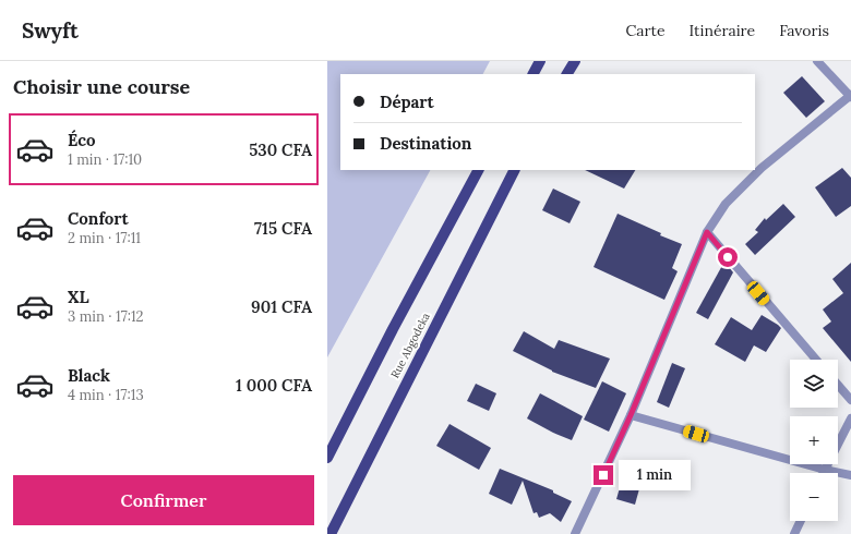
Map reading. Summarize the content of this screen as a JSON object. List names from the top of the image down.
{
  "streets": {
    "main road": ["Rue Abgodeka"]
  },
  "page": {
    "header": "Swyft",
    "nav": ["Carte", "Itinéraire", "Favoris"],
    "heading": "Choisir une course",
    "banner": ["Départ", "Destination"],
    "list": [
      {
        "name": "Éco",
        "note": "1 min · 17:10",
        "value": "530 CFA"
      },
      {
        "name": "Confort",
        "note": "2 min · 17:11",
        "value": "715 CFA"
      },
      {
        "name": "XL",
        "note": "3 min · 17:12",
        "value": "901 CFA"
      },
      {
        "name": "Black",
        "note": "4 min · 17:13",
        "value": "1 000 CFA"
      }
    ],
    "map_buttons": ["+", "−"],
    "bubble": "1 min",
    "buttons": "Confirmer"
  }
}
